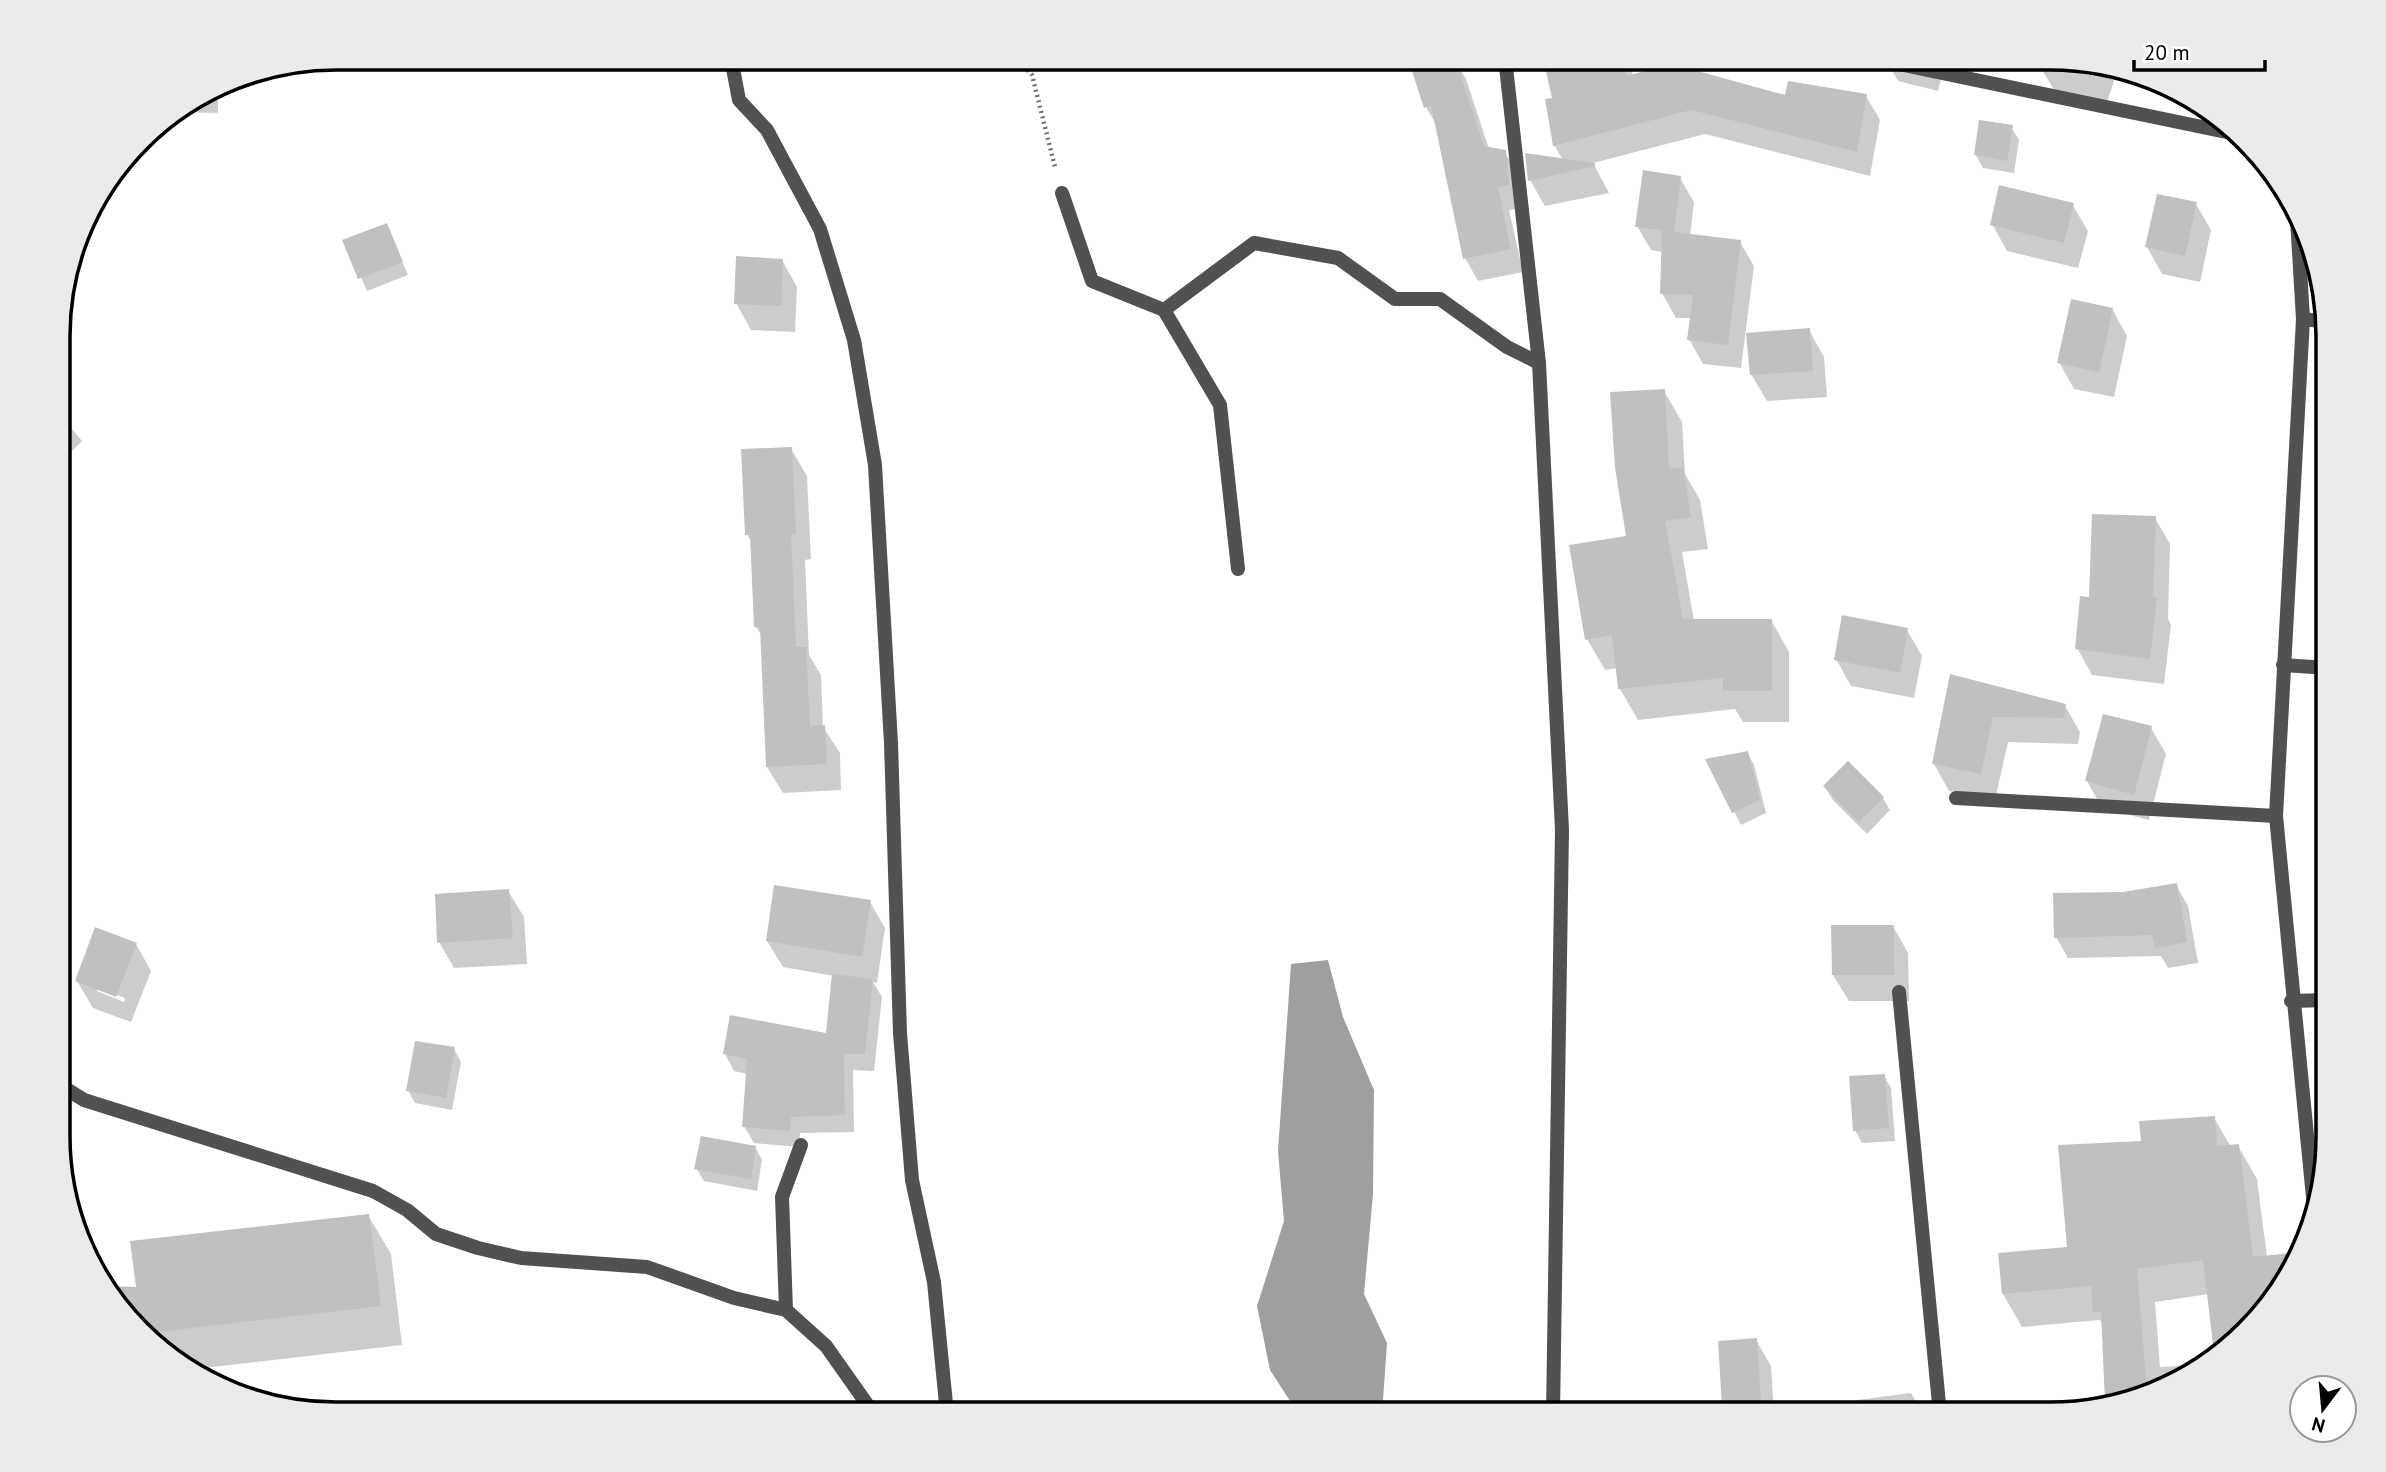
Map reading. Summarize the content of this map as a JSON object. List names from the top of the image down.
{
  "scale_bar": "20 m",
  "north": "bottom"
}
